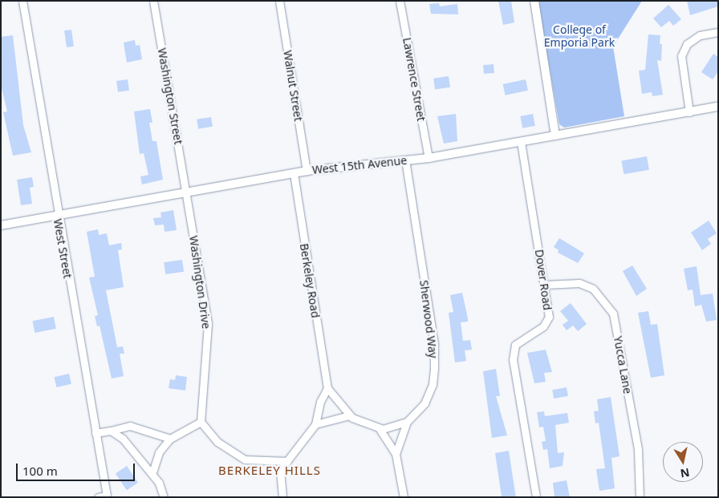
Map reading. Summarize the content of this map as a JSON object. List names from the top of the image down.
{
  "streets": {
    "street": [
      "Lawrence Street",
      "Walnut Street",
      "Washington Street",
      "West 15th Avenue",
      "West Street",
      "Dover Road",
      "Berkeley Road",
      "Washington Drive",
      "Sherwood Way",
      "Yucca Lane"
    ]
  },
  "crossings": [
    ["Lawrence Street", "West 15th Avenue"],
    ["Walnut Street", "West 15th Avenue"],
    ["Washington Street", "West 15th Avenue"],
    ["Washington Street", "Washington Drive"],
    ["West 15th Avenue", "West Street"],
    ["West 15th Avenue", "Dover Road"],
    ["West 15th Avenue", "Berkeley Road"],
    ["West 15th Avenue", "Washington Drive"],
    ["West 15th Avenue", "Sherwood Way"],
    ["Dover Road", "Yucca Lane"]
  ],
  "districts": ["BERKELEY HILLS"],
  "parks": ["College of Emporia Park"],
  "scale_bar": "100 m",
  "north": "bottom"
}
